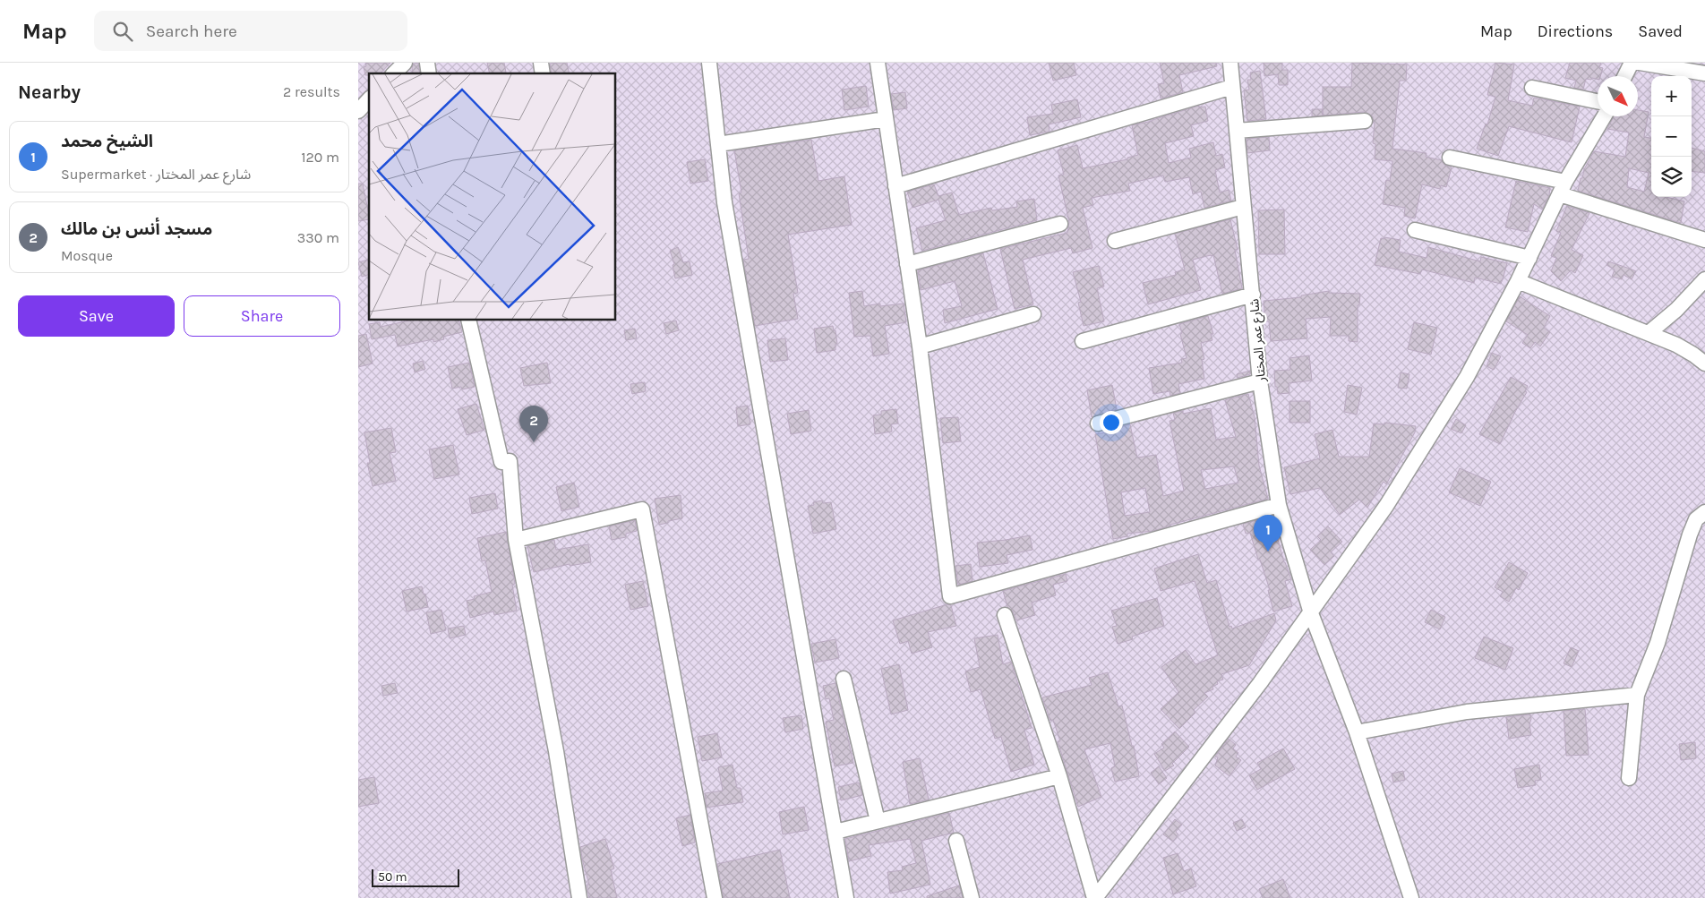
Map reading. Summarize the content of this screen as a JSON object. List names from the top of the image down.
{
  "streets": {
    "street": ["شارع عمر المختار"]
  },
  "scale_bar": "50 m",
  "north": "bottom right",
  "page": {
    "header": "Map",
    "search": "Search here",
    "nav": ["Map", "Directions", "Saved"],
    "heading": ["Nearby", "2 results"],
    "map_buttons": ["+", "−"],
    "list": [
      {
        "mark": "1",
        "name": "الشيخ محمد",
        "note": "Supermarket · شارع عمر المختار",
        "value": "120 m"
      },
      {
        "mark": "2",
        "name": "مسجد أنس بن مالك",
        "note": "Mosque",
        "value": "330 m"
      }
    ],
    "buttons": ["Save", "Share"],
    "pins": ["2", "1"],
    "scale": "50 m"
  }
}
